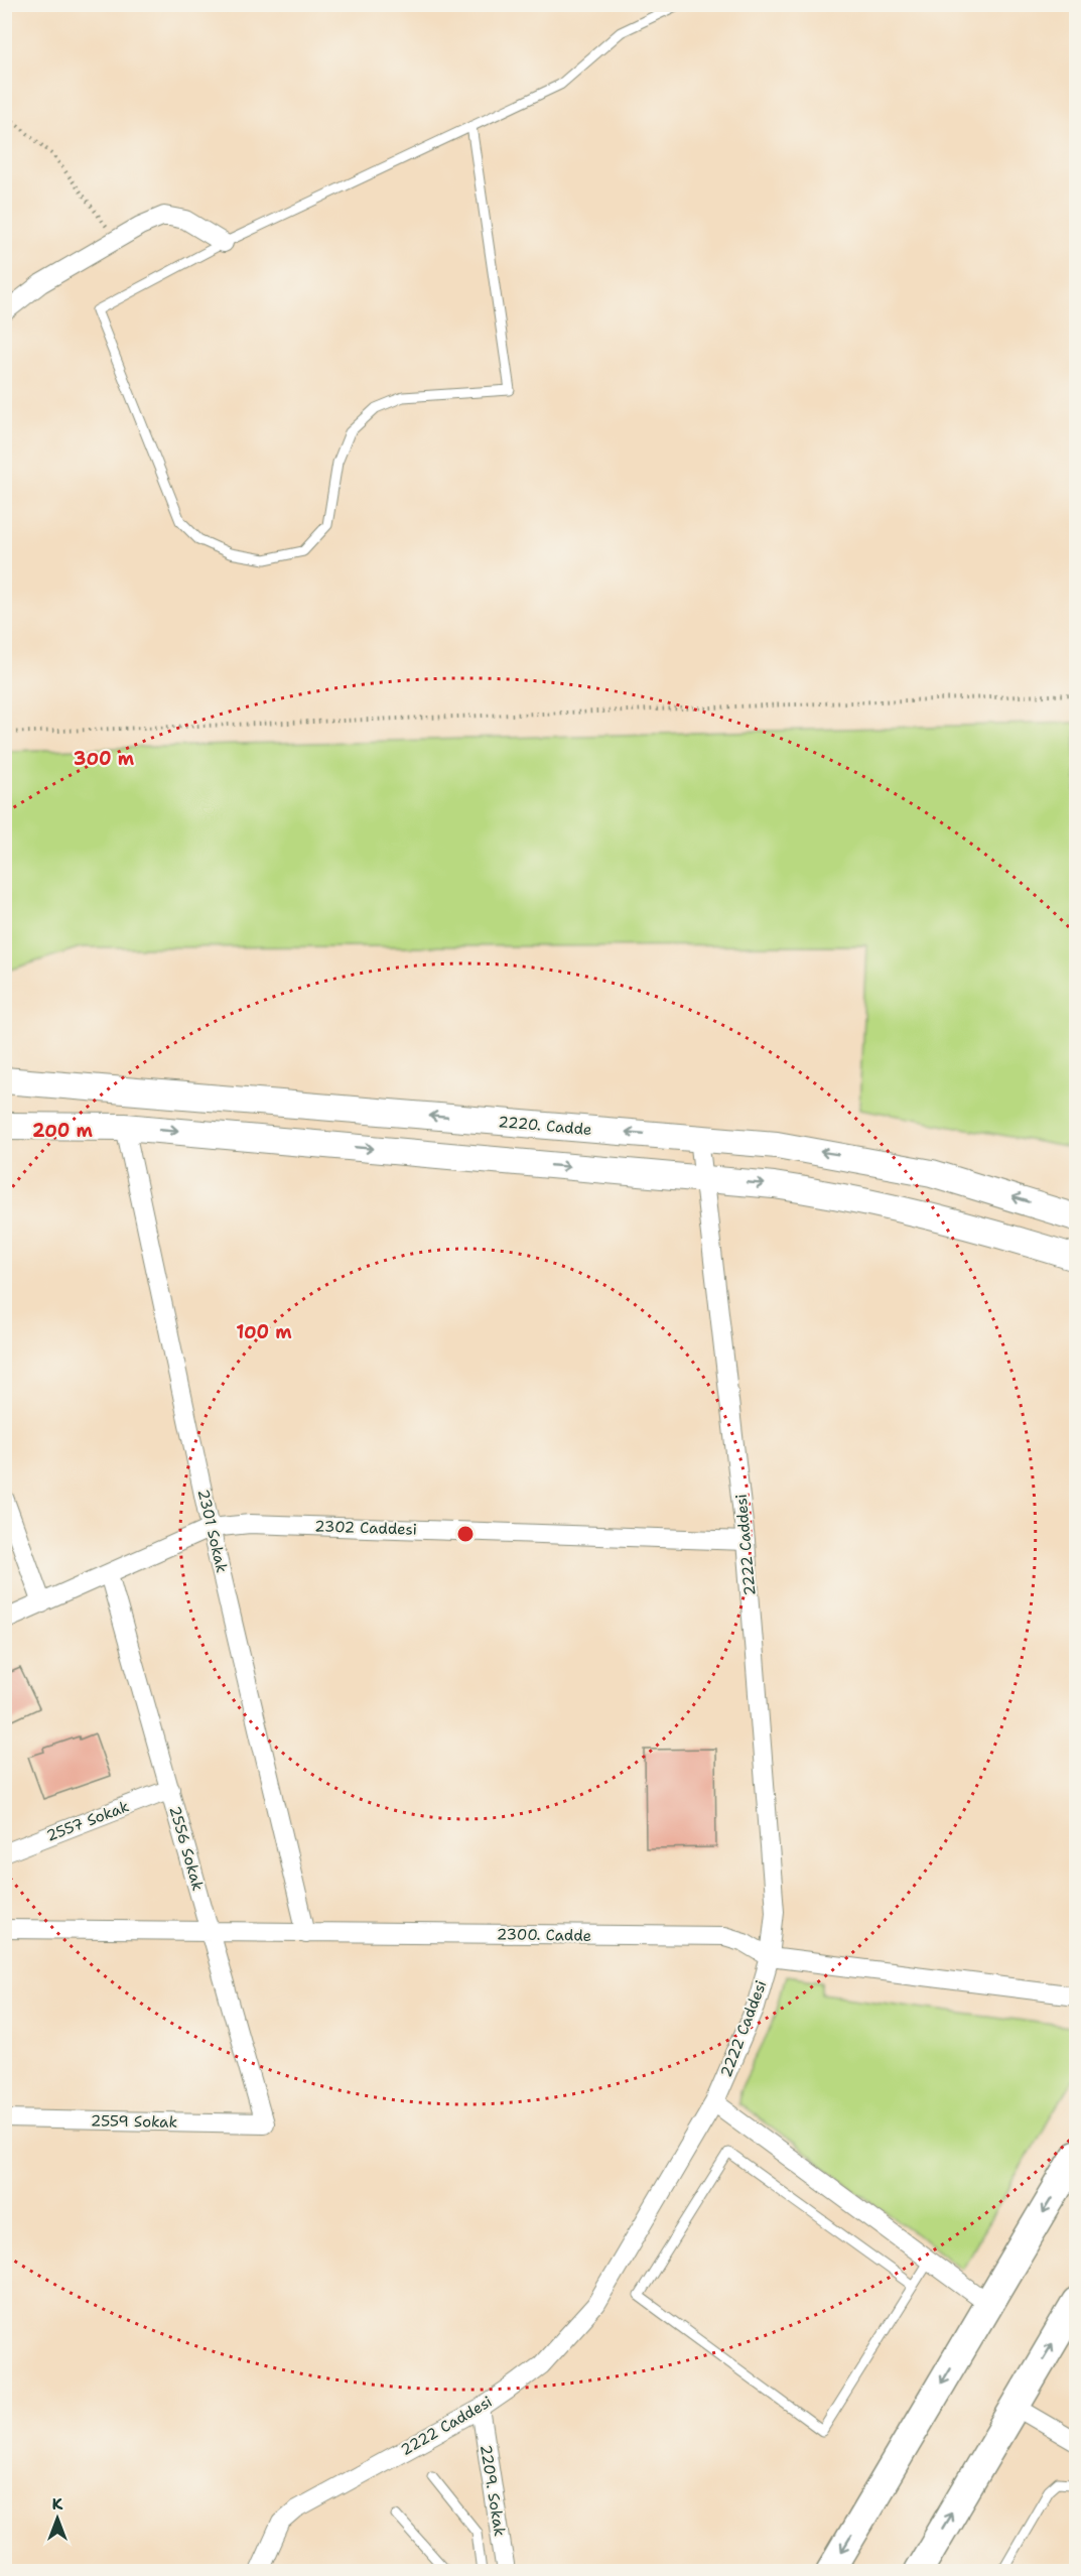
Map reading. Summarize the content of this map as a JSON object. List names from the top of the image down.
{
  "streets": {
    "street": [
      "2220. Cadde",
      "2302 Caddesi",
      "2301 Sokak",
      "2222 Caddesi",
      "2557 Sokak",
      "2556 Sokak",
      "2300. Cadde",
      "2559 Sokak",
      "2209. Sokak"
    ]
  },
  "crossings": [
    ["2220. Cadde", "2222 Caddesi"],
    ["2302 Caddesi", "2301 Sokak"],
    ["2302 Caddesi", "2222 Caddesi"],
    ["2302 Caddesi", "2556 Sokak"],
    ["2301 Sokak", "2300. Cadde"],
    ["2222 Caddesi", "2300. Cadde"],
    ["2222 Caddesi", "2209. Sokak"],
    ["2557 Sokak", "2556 Sokak"],
    ["2556 Sokak", "2300. Cadde"],
    ["2556 Sokak", "2559 Sokak"]
  ],
  "north": "top",
  "rings": ["300 m", "200 m", "100 m"]
}
